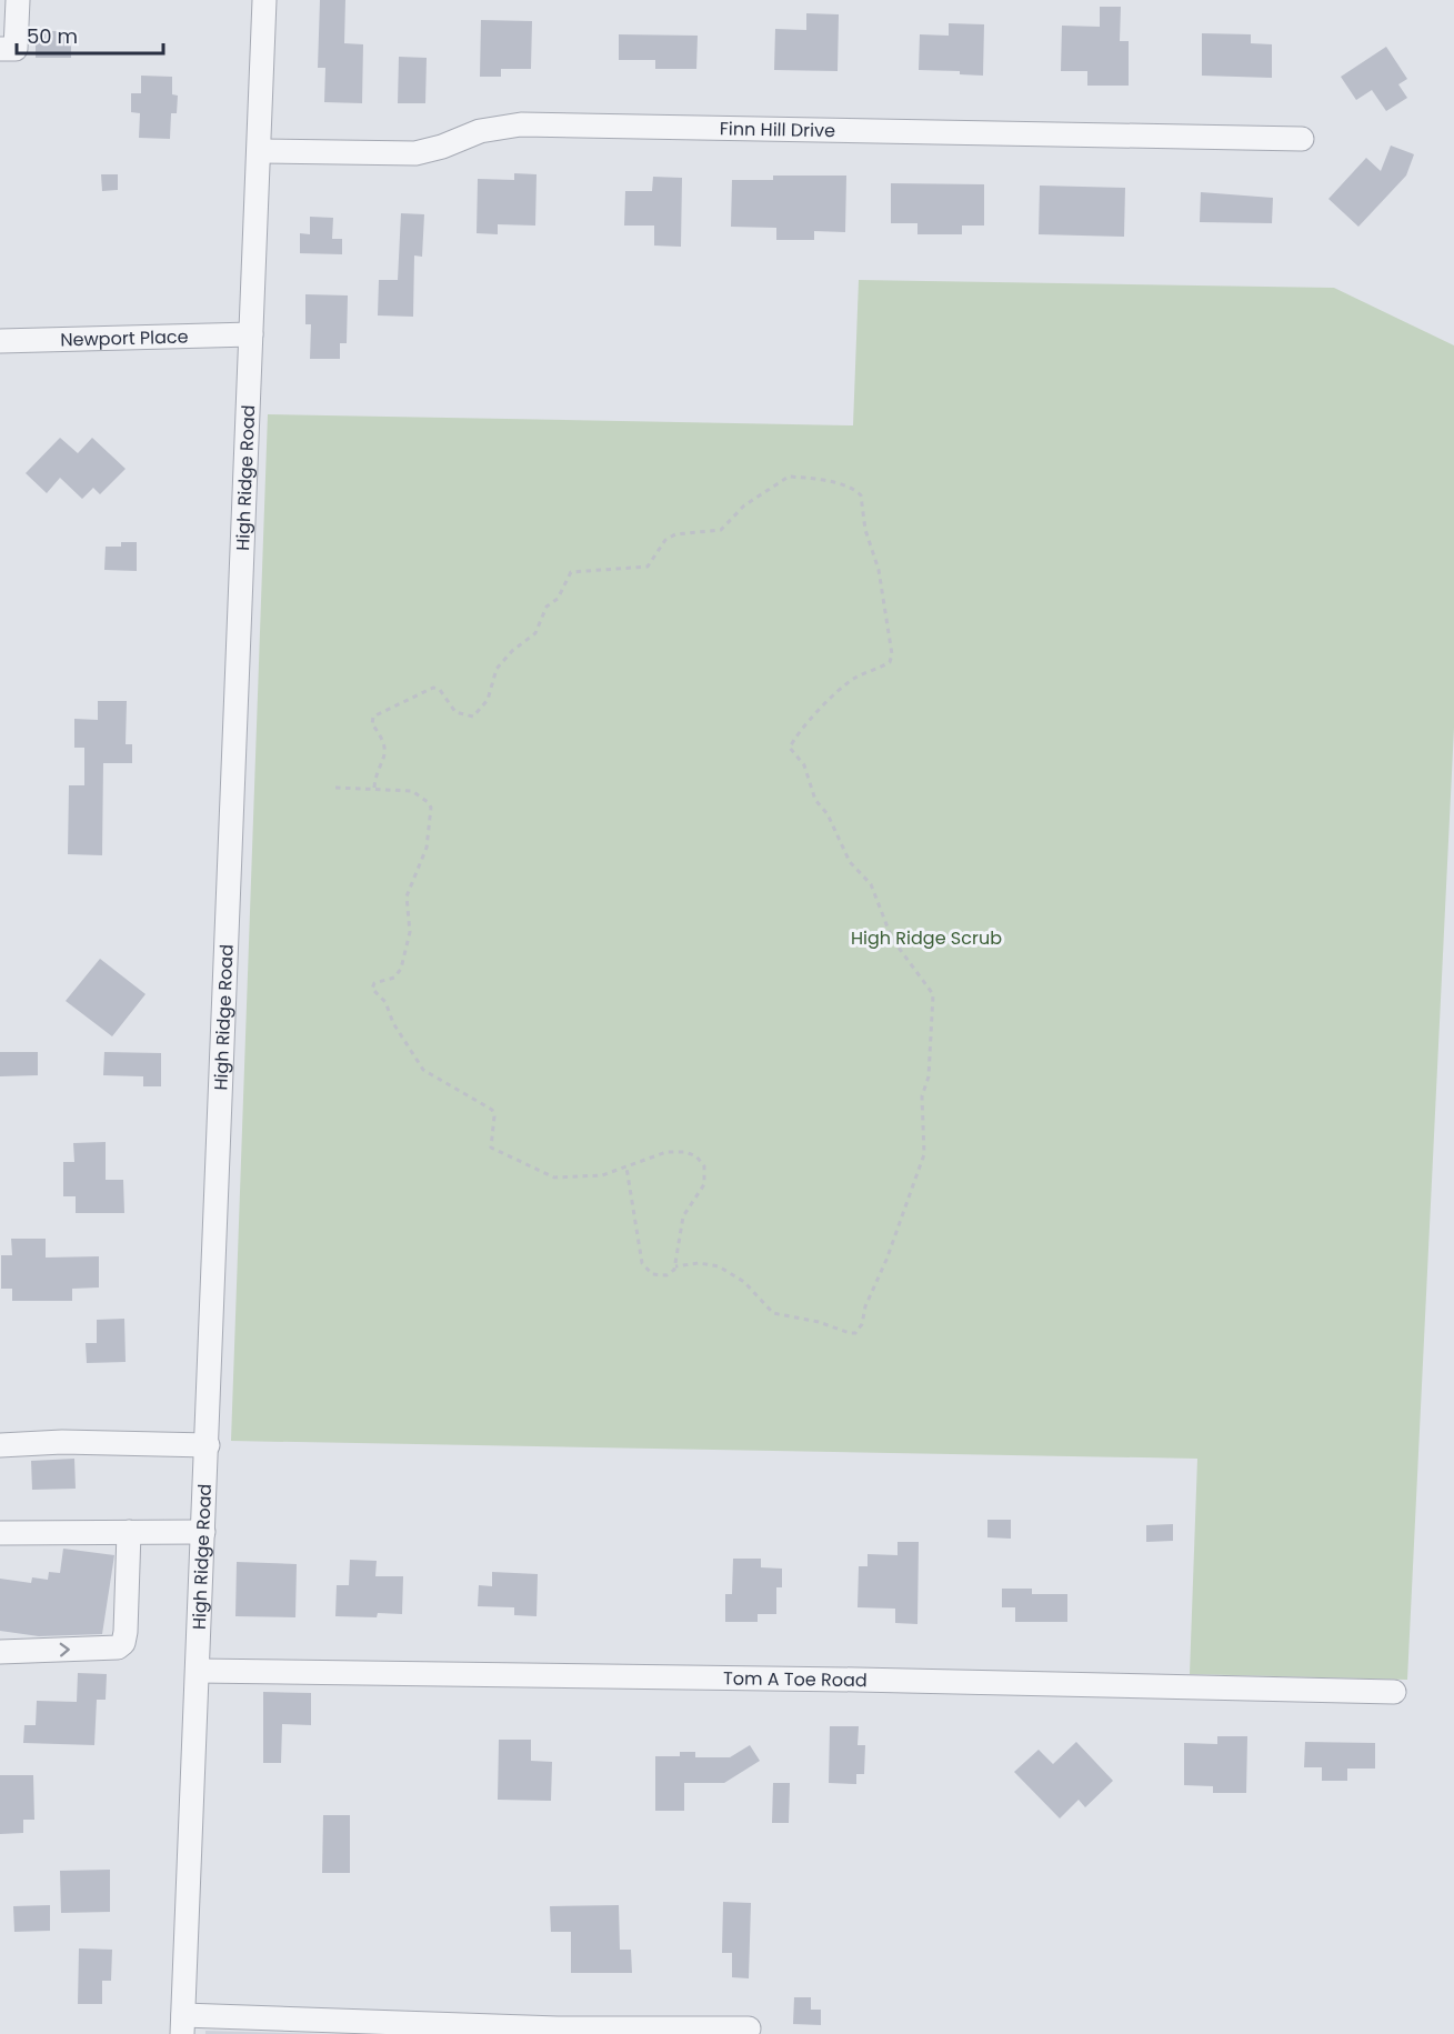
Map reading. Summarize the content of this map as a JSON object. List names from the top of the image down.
{
  "streets": {
    "street": [
      "Finn Hill Drive",
      "Newport Place",
      "High Ridge Road",
      "Tom A Toe Road"
    ]
  },
  "crossings": [
    ["Finn Hill Drive", "High Ridge Road"],
    ["Newport Place", "High Ridge Road"],
    ["High Ridge Road", "Tom A Toe Road"]
  ],
  "parks": ["High Ridge Scrub"],
  "scale_bar": "50 m"
}
